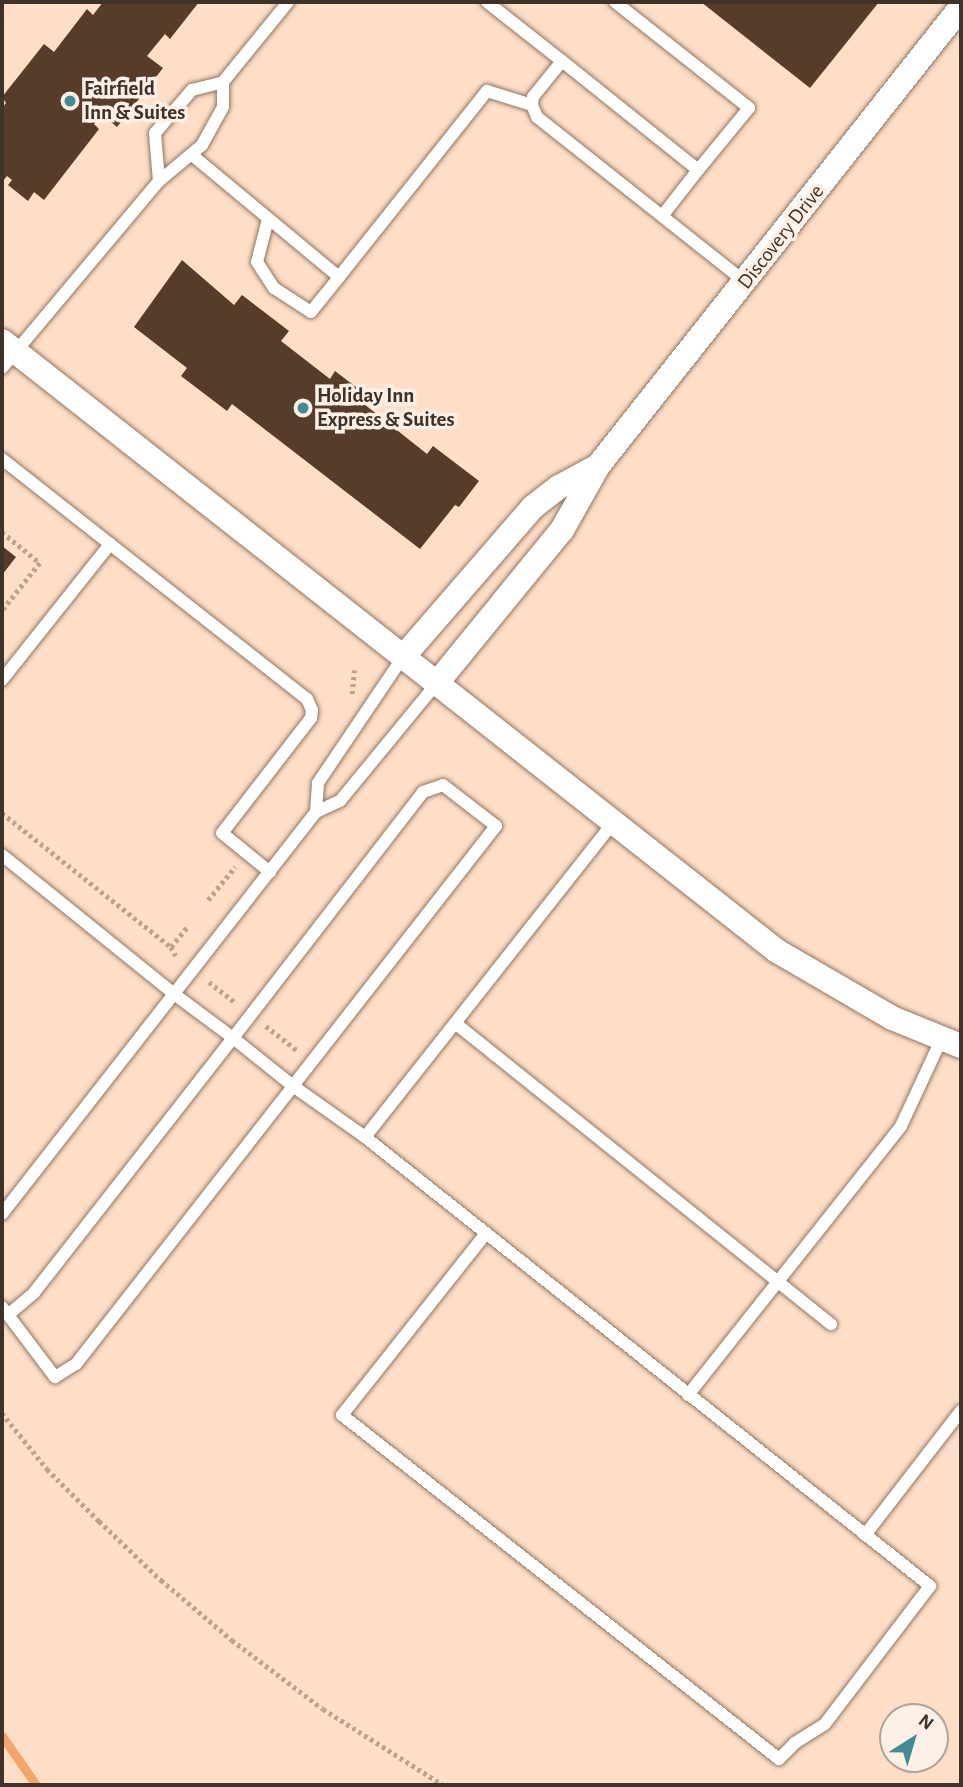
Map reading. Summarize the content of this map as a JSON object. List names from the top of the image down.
{
  "streets": {
    "street": ["Discovery Drive"]
  },
  "places": ["Fairfield Inn & Suites", "Holiday Inn Express & Suites"],
  "north": "top right"
}
